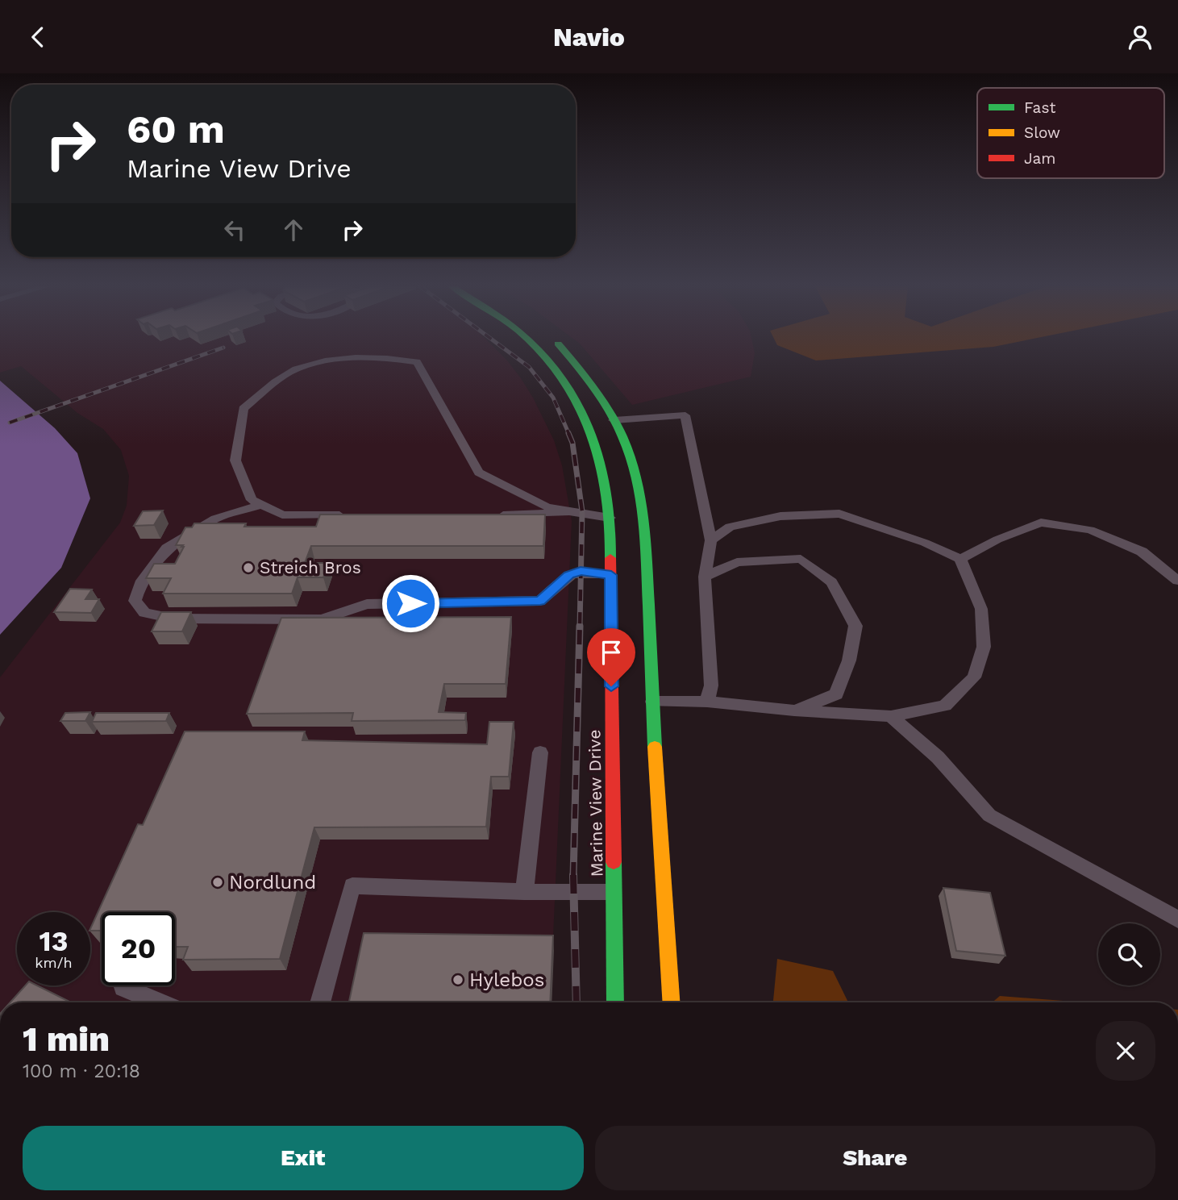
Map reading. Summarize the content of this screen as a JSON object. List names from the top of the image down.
{
  "streets": {
    "main road": ["Marine View Drive"]
  },
  "places": ["Streich Bros", "Nordlund", "Hylebos"],
  "legend": ["Fast", "Slow", "Jam"],
  "page": {
    "header": "Navio",
    "turn": ["60 m", "Marine View Drive"],
    "speed": "13 km/h",
    "limit": "20",
    "heading": ["1 min", "100 m · 20:18"],
    "buttons": ["Exit", "Share"]
  }
}
